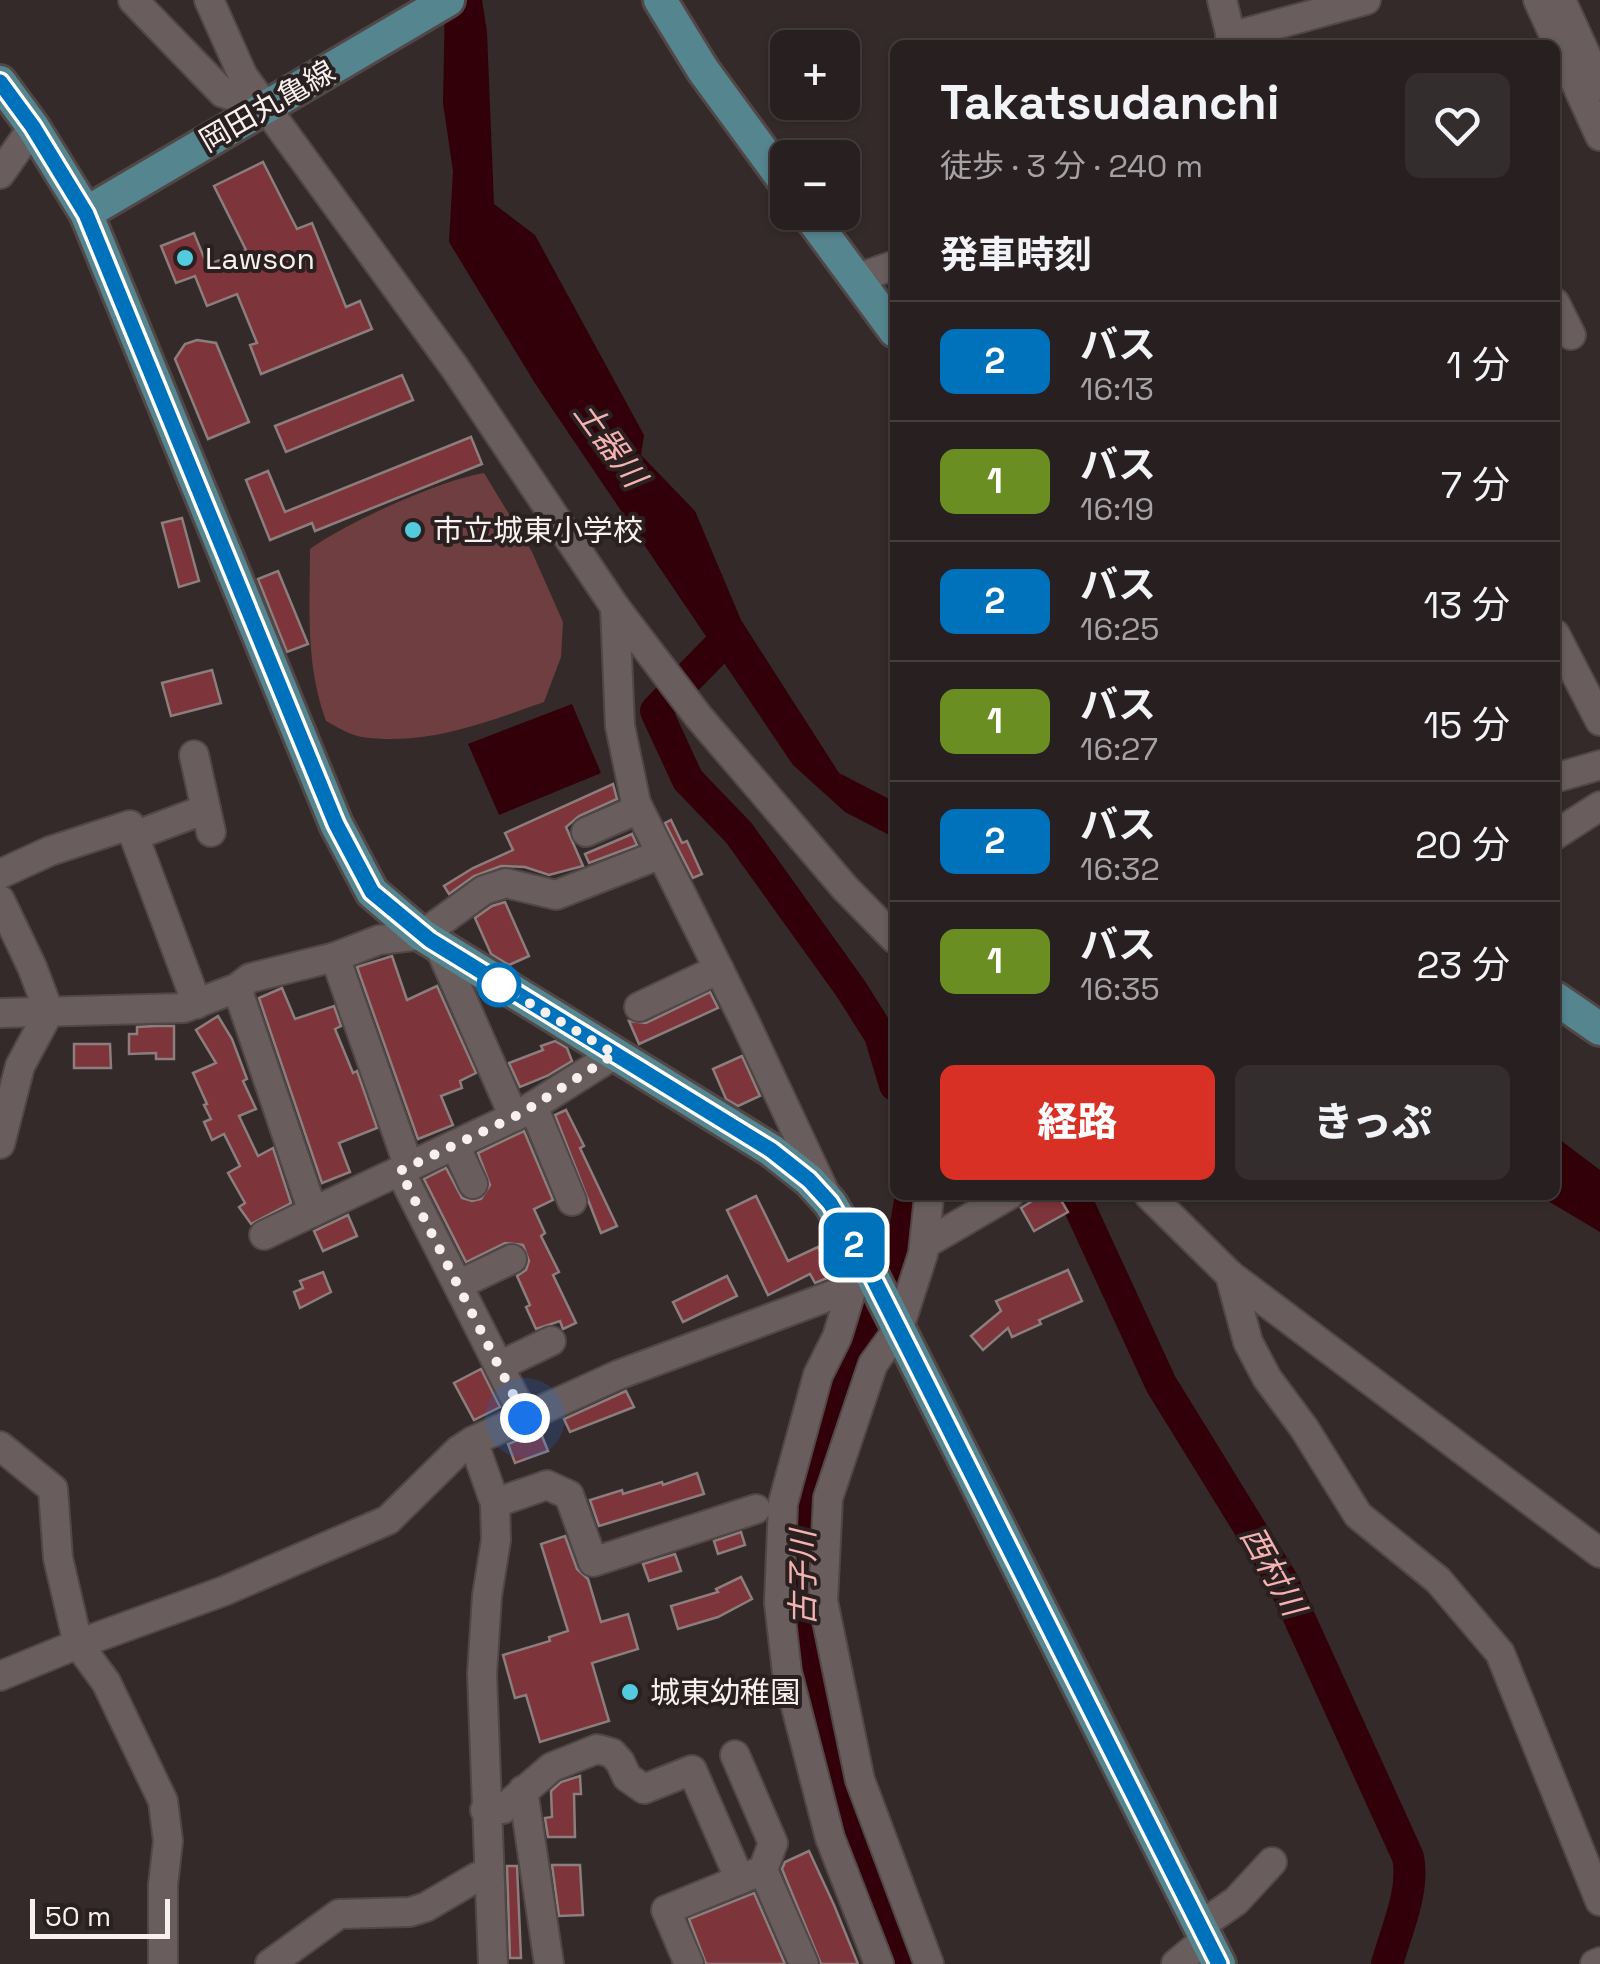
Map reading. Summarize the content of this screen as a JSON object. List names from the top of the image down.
{
  "streets": {
    "main road": ["岡田丸亀線"]
  },
  "water": ["土器川", "西村川", "古子川"],
  "places": ["Lawson", "市立城東小学校", "城東幼稚園"],
  "lines": ["bus line 2"],
  "scale_bar": "50 m",
  "page": {
    "on_map": "2",
    "map_buttons": ["+", "−"],
    "heading": [
      ["Takatsudanchi", "徒歩 · 3 分 · 240 m"],
      "発車時刻"
    ],
    "list": [
      {
        "mark": "2",
        "name": "バス",
        "note": "16:13",
        "value": "1 分"
      },
      {
        "mark": "1",
        "name": "バス",
        "note": "16:19",
        "value": "7 分"
      },
      {
        "mark": "2",
        "name": "バス",
        "note": "16:25",
        "value": "13 分"
      },
      {
        "mark": "1",
        "name": "バス",
        "note": "16:27",
        "value": "15 分"
      },
      {
        "mark": "2",
        "name": "バス",
        "note": "16:32",
        "value": "20 分"
      },
      {
        "mark": "1",
        "name": "バス",
        "note": "16:35",
        "value": "23 分"
      }
    ],
    "buttons": ["経路", "きっぷ"],
    "scale": "50 m"
  }
}
